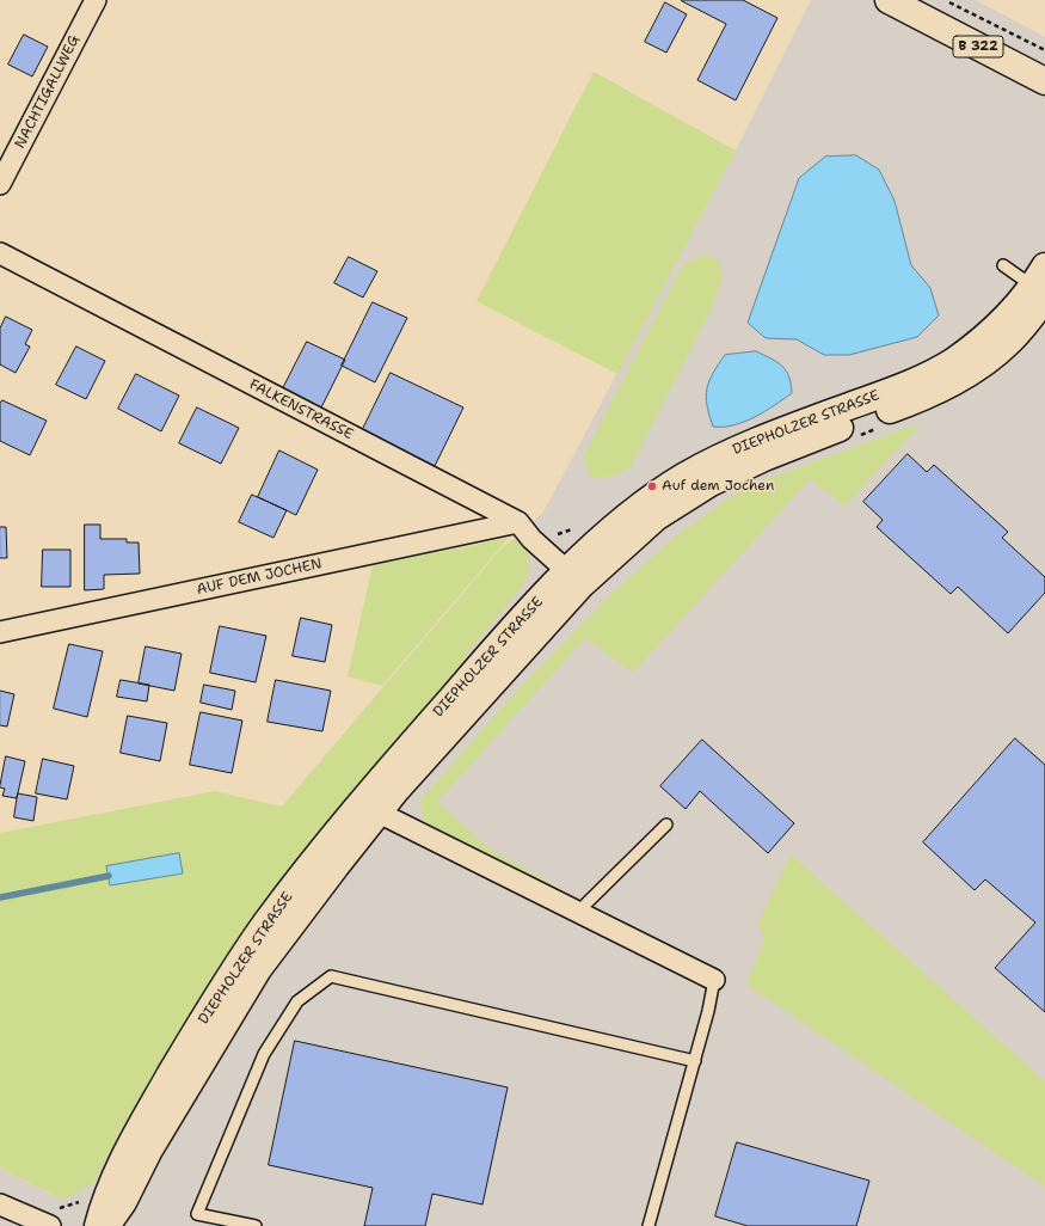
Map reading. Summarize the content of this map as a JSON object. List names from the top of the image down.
{
  "streets": {
    "street": [
      "B 322",
      "NACHTIGALLWEG",
      "FALKENSTRASSE",
      "DIEPHOLZER STRASSE",
      "AUF DEM JOCHEN"
    ]
  },
  "crossings": [
    ["FALKENSTRASSE", "DIEPHOLZER STRASSE"],
    ["FALKENSTRASSE", "AUF DEM JOCHEN"]
  ],
  "places": ["Auf dem Jochen"]
}
